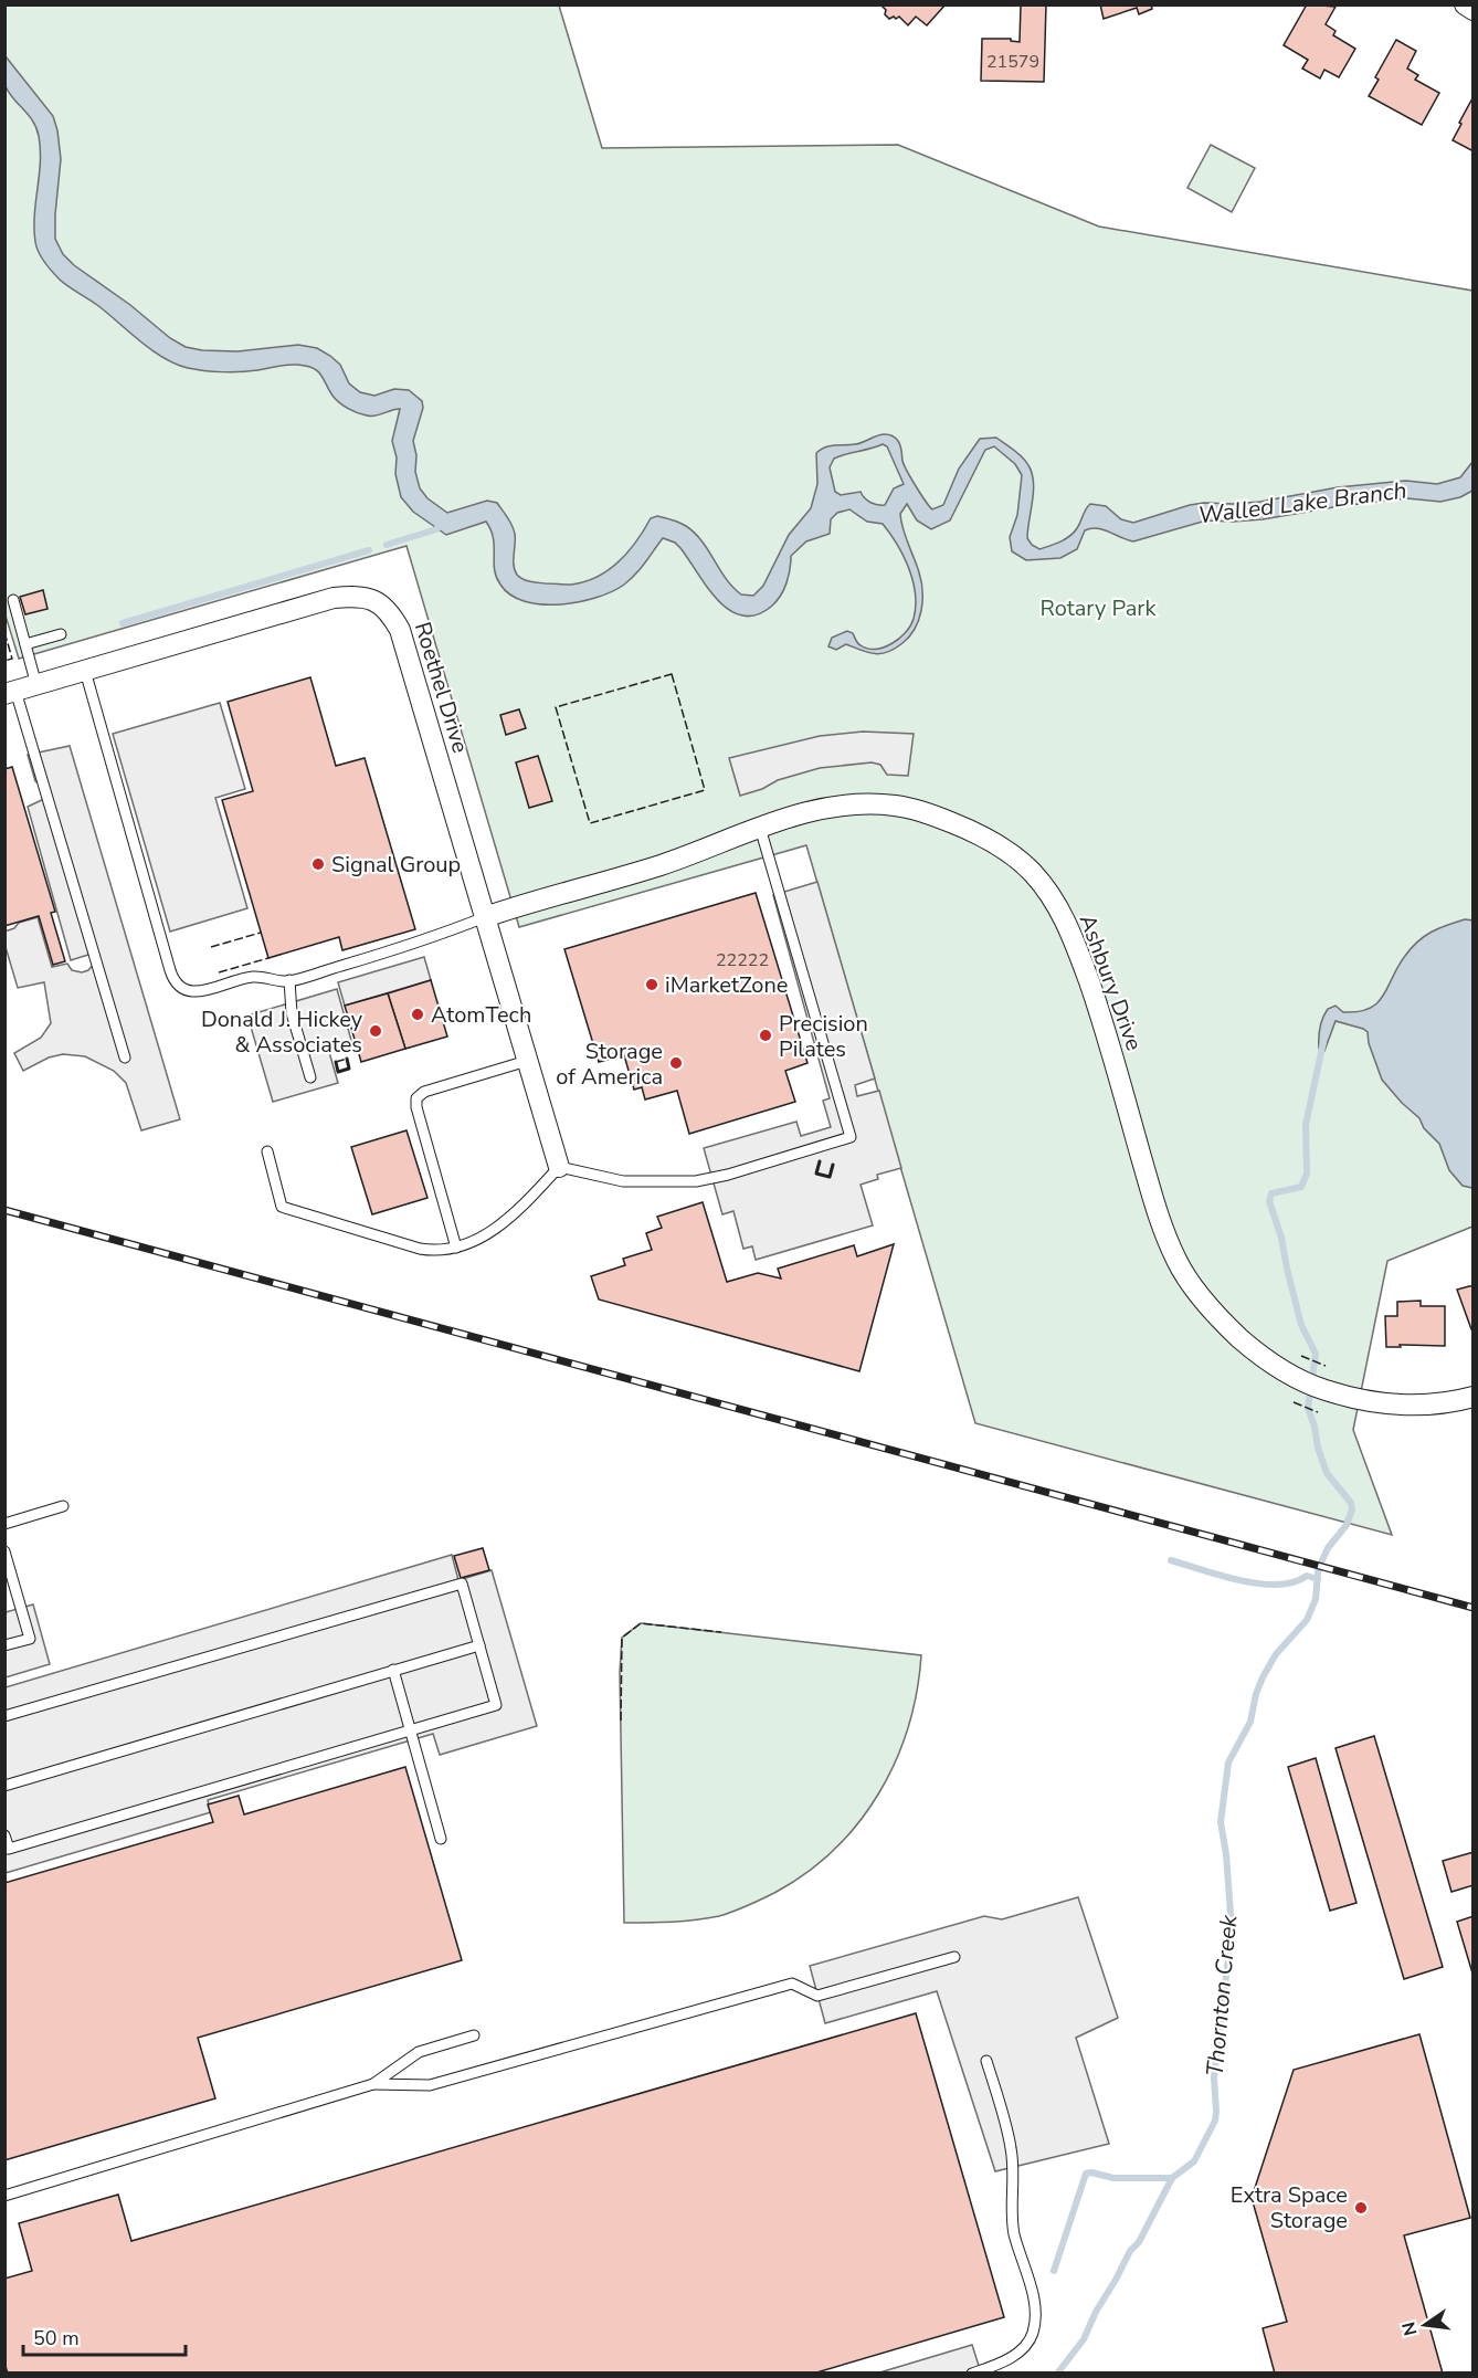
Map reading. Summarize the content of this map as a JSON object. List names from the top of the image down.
{
  "streets": {
    "street": ["Roethel Drive", "Ashbury Drive"]
  },
  "crossings": [
    ["Roethel Drive", "Ashbury Drive"]
  ],
  "water": ["Walled Lake Branch", "Thornton Creek"],
  "parks": ["Rotary Park"],
  "places": [
    "Signal Group",
    "iMarketZone",
    "AtomTech",
    "Donald J. Hickey & Associates",
    "Precision Pilates",
    "Storage of America",
    "Extra Space Storage"
  ],
  "house_numbers": ["21579", "22222"],
  "scale_bar": "50 m",
  "north": "left"
}
